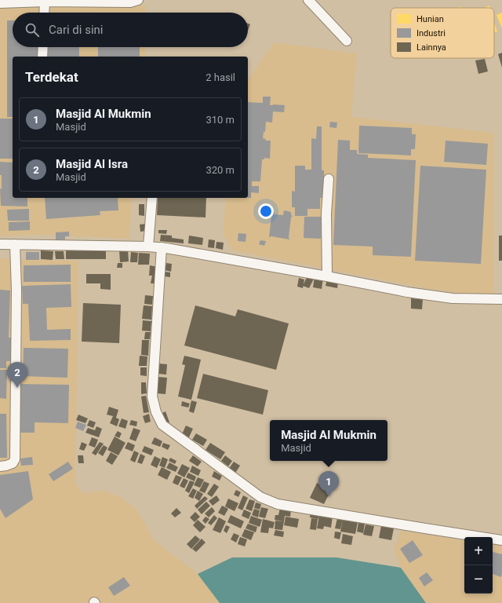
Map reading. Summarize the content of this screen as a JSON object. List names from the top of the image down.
{
  "legend": ["Hunian", "Industri", "Lainnya"],
  "page": {
    "search": "Cari di sini",
    "heading": ["Terdekat", "2 hasil"],
    "list": [
      {
        "mark": "1",
        "name": "Masjid Al Mukmin",
        "note": "Masjid",
        "value": "310 m"
      },
      {
        "mark": "2",
        "name": "Masjid Al Isra",
        "note": "Masjid",
        "value": "320 m"
      }
    ],
    "pins": ["2", "1"],
    "popup": ["Masjid Al Mukmin", "Masjid"],
    "map_buttons": ["+", "−"]
  }
}
